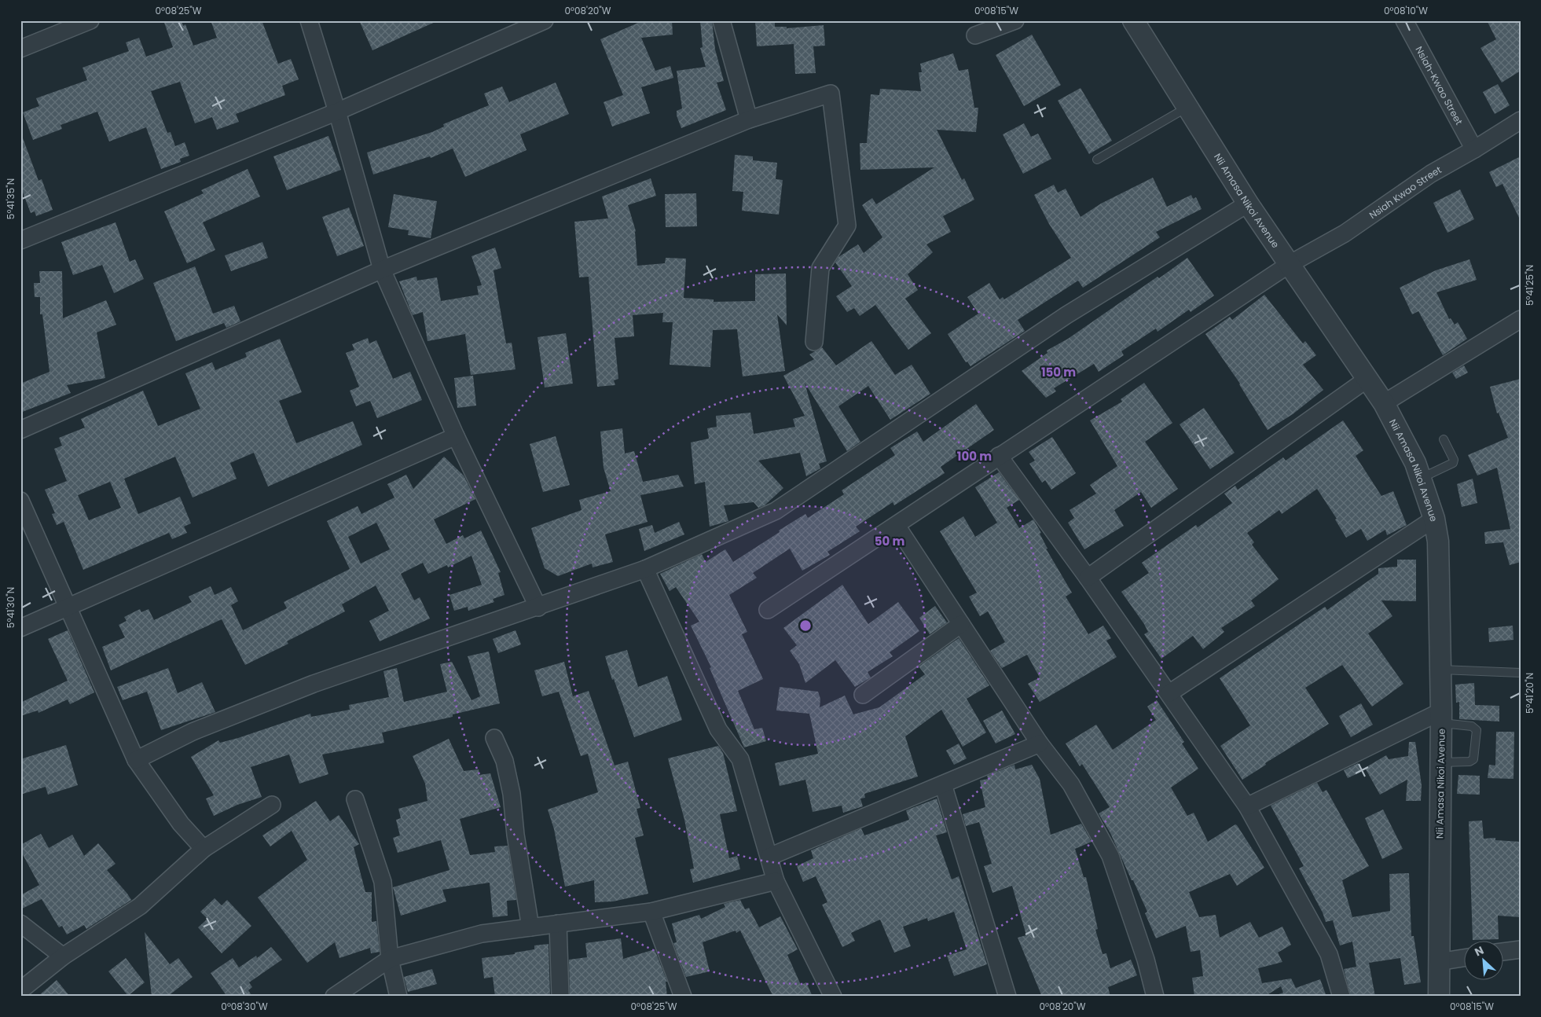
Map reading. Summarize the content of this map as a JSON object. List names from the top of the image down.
{
  "streets": {
    "street": ["Nsiah-Kwao Street", "Nsiah Kwao Street", "Nii Amasa Nikoi Avenue"]
  },
  "crossings": [
    ["Nsiah-Kwao Street", "Nsiah Kwao Street"],
    ["Nsiah Kwao Street", "Nii Amasa Nikoi Avenue"]
  ],
  "north": "top left",
  "coordinates": [
    "0°08'25\"W",
    "0°08'20\"W",
    "0°08'15\"W",
    "0°08'10\"W",
    "5°41'35\"N",
    "5°41'25\"N",
    "5°41'30\"N",
    "5°41'20\"N",
    "0°08'30\"W"
  ],
  "rings": ["150 m", "100 m", "50 m"]
}
